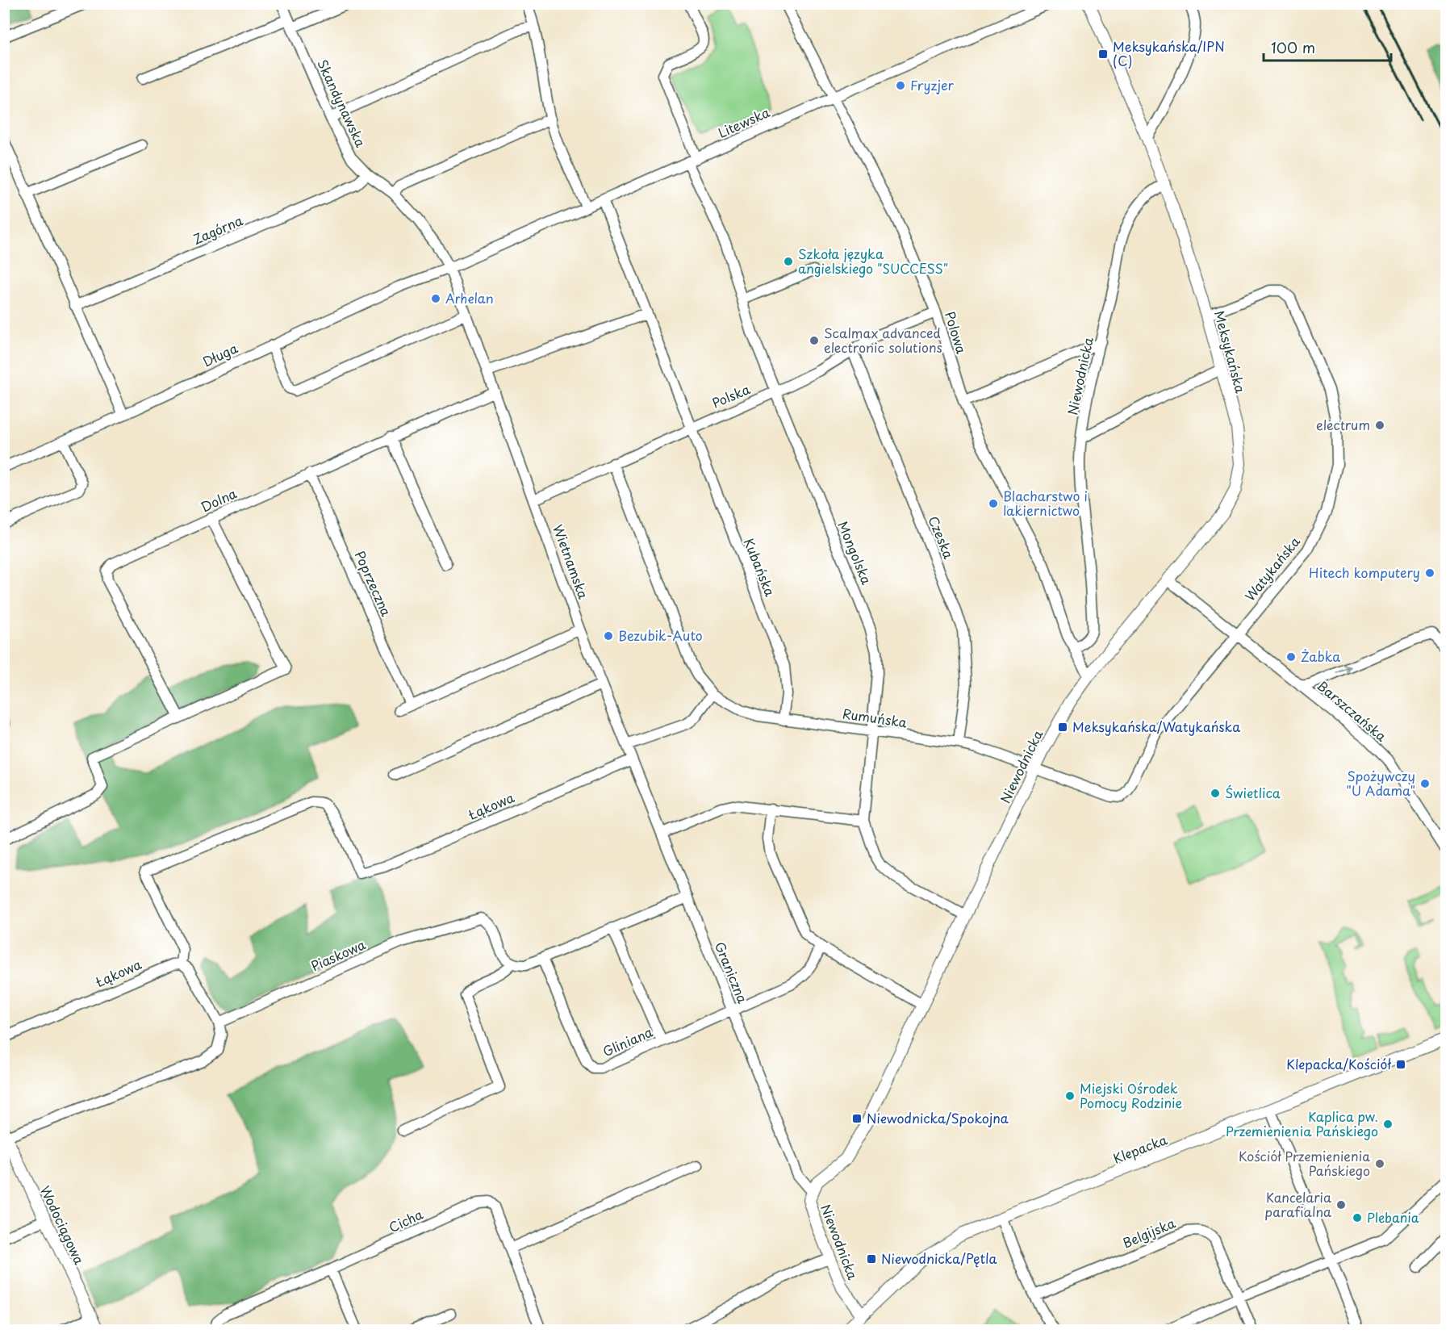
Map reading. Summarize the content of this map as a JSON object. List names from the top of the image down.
{
  "streets": {
    "street": [
      "Skandynawska",
      "Litewska",
      "Zagórna",
      "Polowa",
      "Meksykańska",
      "Długa",
      "Niewodnicka",
      "Polska",
      "Dolna",
      "Czeska",
      "Mongolska",
      "Wietnamska",
      "Kubańska",
      "Watykańska",
      "Poprzeczna",
      "Barszczańska",
      "Rumuńska",
      "Łąkowa",
      "Piaskowa",
      "Graniczna",
      "Gliniana",
      "Klepacka",
      "Cicha",
      "Wodociągowa",
      "Belgijska"
    ]
  },
  "crossings": [
    ["Skandynawska", "Litewska"],
    ["Skandynawska", "Zagórna"],
    ["Skandynawska", "Długa"],
    ["Skandynawska", "Wietnamska"],
    ["Litewska", "Polowa"],
    ["Litewska", "Długa"],
    ["Litewska", "Mongolska"],
    ["Litewska", "Wietnamska"],
    ["Litewska", "Kubańska"],
    ["Polowa", "Niewodnicka"],
    ["Polowa", "Polska"],
    ["Meksykańska", "Niewodnicka"],
    ["Meksykańska", "Watykańska"],
    ["Meksykańska", "Barszczańska"],
    ["Długa", "Wietnamska"],
    ["Niewodnicka", "Watykańska"],
    ["Niewodnicka", "Rumuńska"],
    ["Niewodnicka", "Graniczna"],
    ["Niewodnicka", "Klepacka"],
    ["Polska", "Czeska"],
    ["Polska", "Mongolska"],
    ["Polska", "Wietnamska"],
    ["Polska", "Kubańska"],
    ["Polska", "Rumuńska"],
    ["Dolna", "Wietnamska"],
    ["Dolna", "Poprzeczna"],
    ["Czeska", "Rumuńska"],
    ["Mongolska", "Rumuńska"],
    ["Wietnamska", "Łąkowa"],
    ["Wietnamska", "Graniczna"],
    ["Kubańska", "Rumuńska"],
    ["Watykańska", "Barszczańska"],
    ["Watykańska", "Rumuńska"],
    ["Łąkowa", "Graniczna"],
    ["Graniczna", "Gliniana"]
  ],
  "places": {
    "transit": [
      "Meksykańska/IPN (C)",
      "Meksykańska/Watykańska",
      "Klepacka/Kościół",
      "Niewodnicka/Spokojna",
      "Niewodnicka/Pętla"
    ],
    "other": [
      "Fryzjer",
      "Szkoła języka angielskiego \"SUCCESS\"",
      "Arhelan",
      "Scalmax advanced electronic solutions",
      "electrum",
      "Blacharstwo i lakiernictwo",
      "Hitech komputery",
      "Bezubik-Auto",
      "Żabka",
      "Spożywczy \"U Adama\"",
      "Świetlica",
      "Miejski Ośrodek Pomocy Rodzinie",
      "Kaplica pw. Przemienienia Pańskiego",
      "Kościół Przemienienia Pańskiego",
      "Kancelaria parafialna",
      "Plebania"
    ]
  },
  "scale_bar": "100 m"
}
